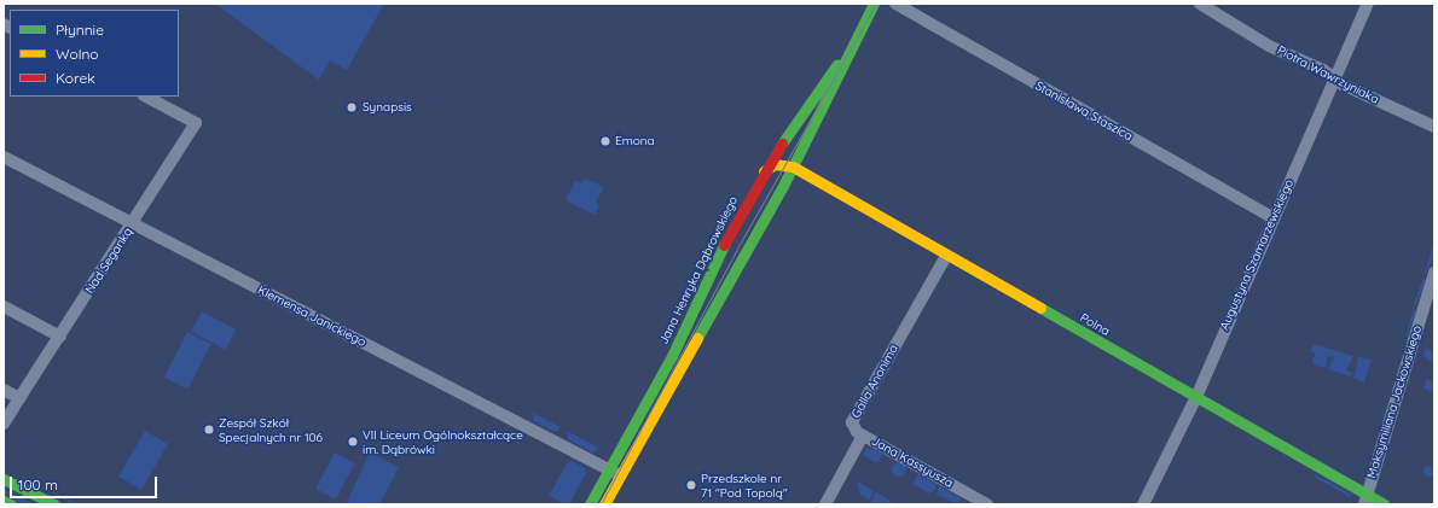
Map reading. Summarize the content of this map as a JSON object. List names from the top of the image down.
{
  "streets": {
    "street": [
      "Piotra Wawrzyniaka",
      "Stanisława Staszica",
      "Augustyna Szamarzewskiego",
      "Nad Seganką",
      "Jana Henryka Dąbrowskiego",
      "Klemensa Janickiego",
      "Polna",
      "Galla Anonima",
      "Maksymiliana Jackowskiego",
      "Jana Kassyusza"
    ]
  },
  "crossings": [
    ["Piotra Wawrzyniaka", "Augustyna Szamarzewskiego"],
    ["Stanisława Staszica", "Augustyna Szamarzewskiego"],
    ["Augustyna Szamarzewskiego", "Polna"],
    ["Nad Seganką", "Klemensa Janickiego"],
    ["Jana Henryka Dąbrowskiego", "Klemensa Janickiego"],
    ["Jana Henryka Dąbrowskiego", "Polna"],
    ["Polna", "Galla Anonima"],
    ["Polna", "Maksymiliana Jackowskiego"],
    ["Galla Anonima", "Jana Kassyusza"]
  ],
  "places": [
    "Synapsis",
    "Emona",
    "Zespół Szkół Specjalnych nr 106",
    "VII Liceum Ogólnokształcące im. Dąbrówki",
    "Przedszkole nr 71 \"Pod Topolą\""
  ],
  "legend": ["Płynnie", "Wolno", "Korek"],
  "scale_bar": "100 m"
}
